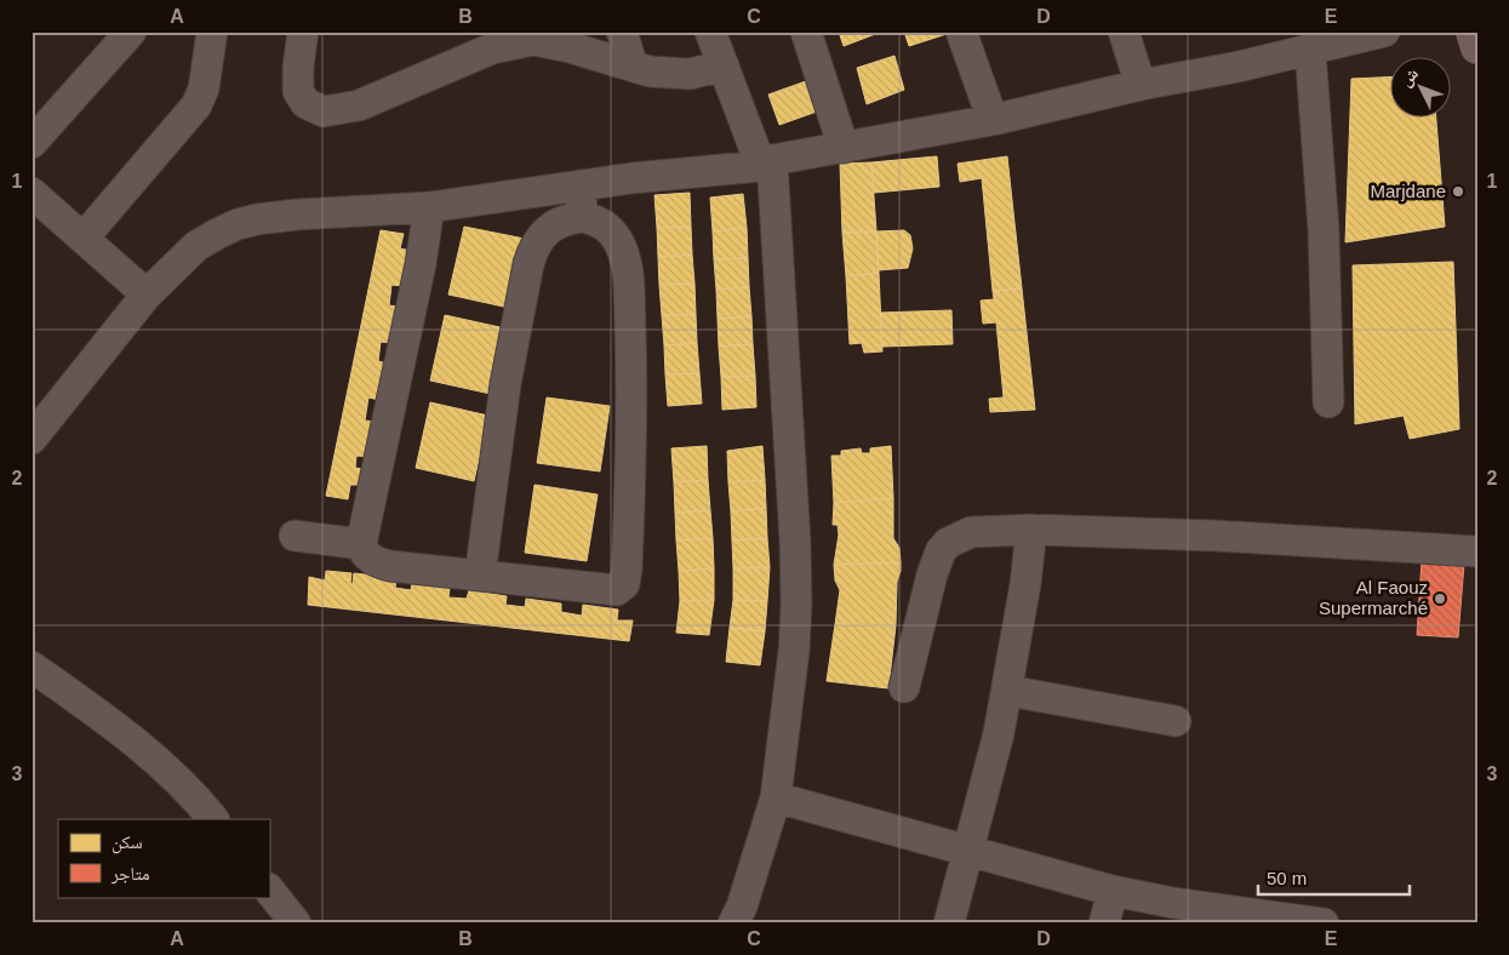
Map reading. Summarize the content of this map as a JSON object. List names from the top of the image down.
{
  "places": ["Marjdane", "Al Faouz Supermarché"],
  "legend": ["سكن", "متاجر"],
  "scale_bar": "50 m",
  "north": "top left",
  "grid": {
    "columns": [
      "A",
      "B",
      "C",
      "D",
      "E"
    ],
    "rows": ["1", "2", "3"]
  }
}
